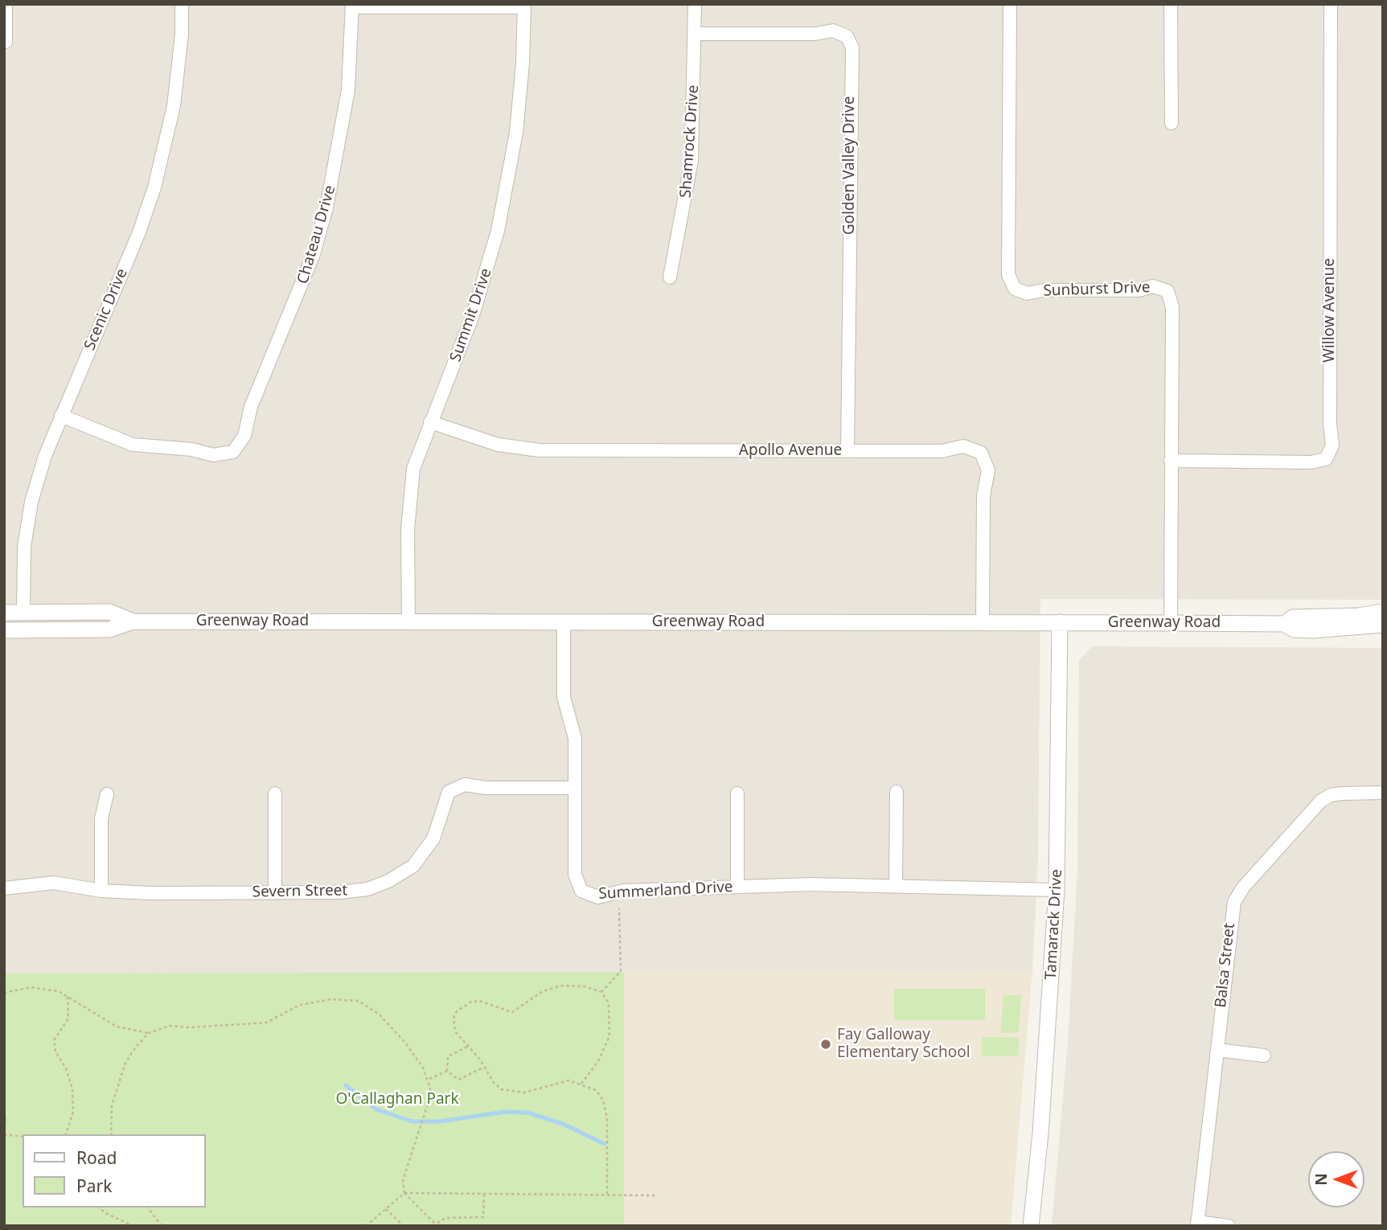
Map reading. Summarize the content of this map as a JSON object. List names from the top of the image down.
{
  "streets": {
    "street": [
      "Shamrock Drive",
      "Golden Valley Drive",
      "Chateau Drive",
      "Sunburst Drive",
      "Scenic Drive",
      "Willow Avenue",
      "Summit Drive",
      "Apollo Avenue",
      "Greenway Road",
      "Summerland Drive",
      "Severn Street",
      "Tamarack Drive",
      "Balsa Street"
    ]
  },
  "crossings": [
    ["Shamrock Drive", "Golden Valley Drive"],
    ["Golden Valley Drive", "Apollo Avenue"],
    ["Chateau Drive", "Scenic Drive"],
    ["Sunburst Drive", "Willow Avenue"],
    ["Sunburst Drive", "Greenway Road"],
    ["Scenic Drive", "Greenway Road"],
    ["Summit Drive", "Apollo Avenue"],
    ["Summit Drive", "Greenway Road"],
    ["Apollo Avenue", "Greenway Road"],
    ["Greenway Road", "Summerland Drive"],
    ["Greenway Road", "Tamarack Drive"],
    ["Summerland Drive", "Severn Street"],
    ["Summerland Drive", "Tamarack Drive"]
  ],
  "parks": ["O'Callaghan Park"],
  "places": ["Fay Galloway Elementary School"],
  "legend": ["Road", "Park"],
  "north": "left"
}
